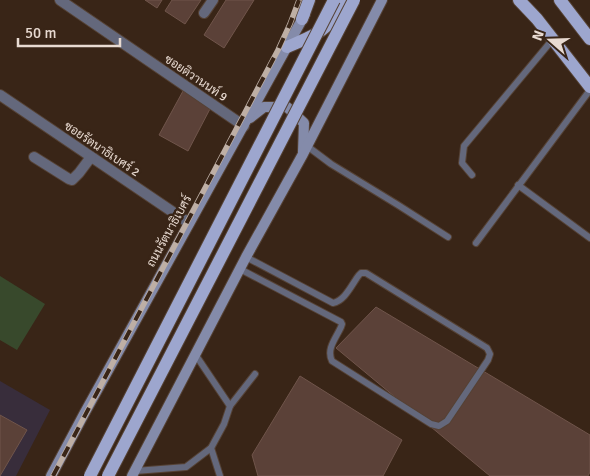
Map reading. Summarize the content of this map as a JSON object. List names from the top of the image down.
{
  "streets": {
    "main road": ["ถนนรัตนาธิเบศร์"],
    "street": ["ซอยติวานนท์ 9", "ซอยรัตนาธิเบศร์ 2"]
  },
  "crossings": [
    ["ซอยติวานนท์ 9", "ถนนรัตนาธิเบศร์"],
    ["ซอยรัตนาธิเบศร์ 2", "ถนนรัตนาธิเบศร์"]
  ],
  "scale_bar": "50 m",
  "north": "left"
}
